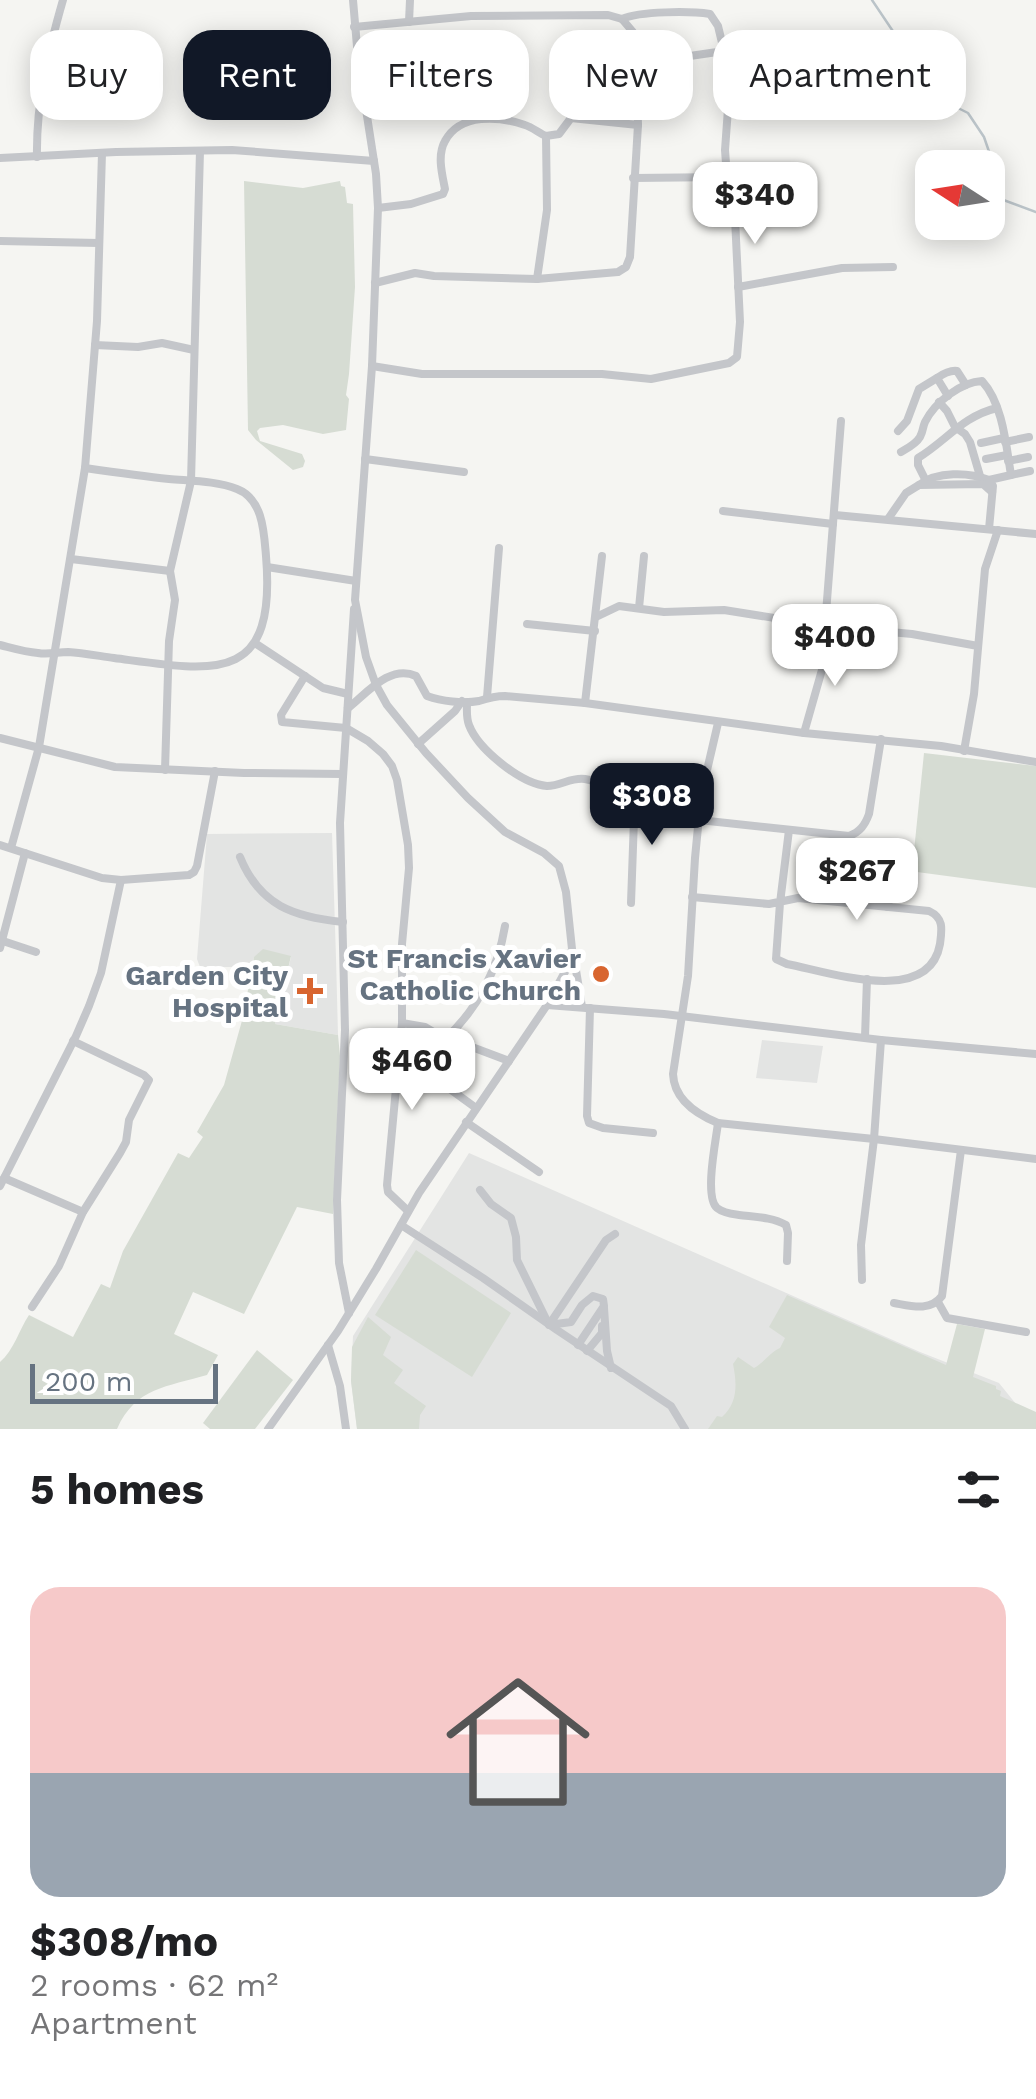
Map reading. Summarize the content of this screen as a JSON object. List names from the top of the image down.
{
  "places": {
    "other": ["St Francis Xavier Catholic Church"],
    "health": ["Garden City Hospital"]
  },
  "scale_bar": "200 m",
  "north": "left",
  "page": {
    "chip": [
      "Buy",
      "Rent",
      "Filters",
      "New",
      "Apartment"
    ],
    "price": [
      "$340",
      "$400",
      "$308",
      "$267",
      "$460"
    ],
    "scale": "200 m",
    "heading": "5 homes",
    "list": [
      {
        "name": "$308/mo",
        "note": "2 rooms · 62 m² · Apartment"
      }
    ]
  }
}
